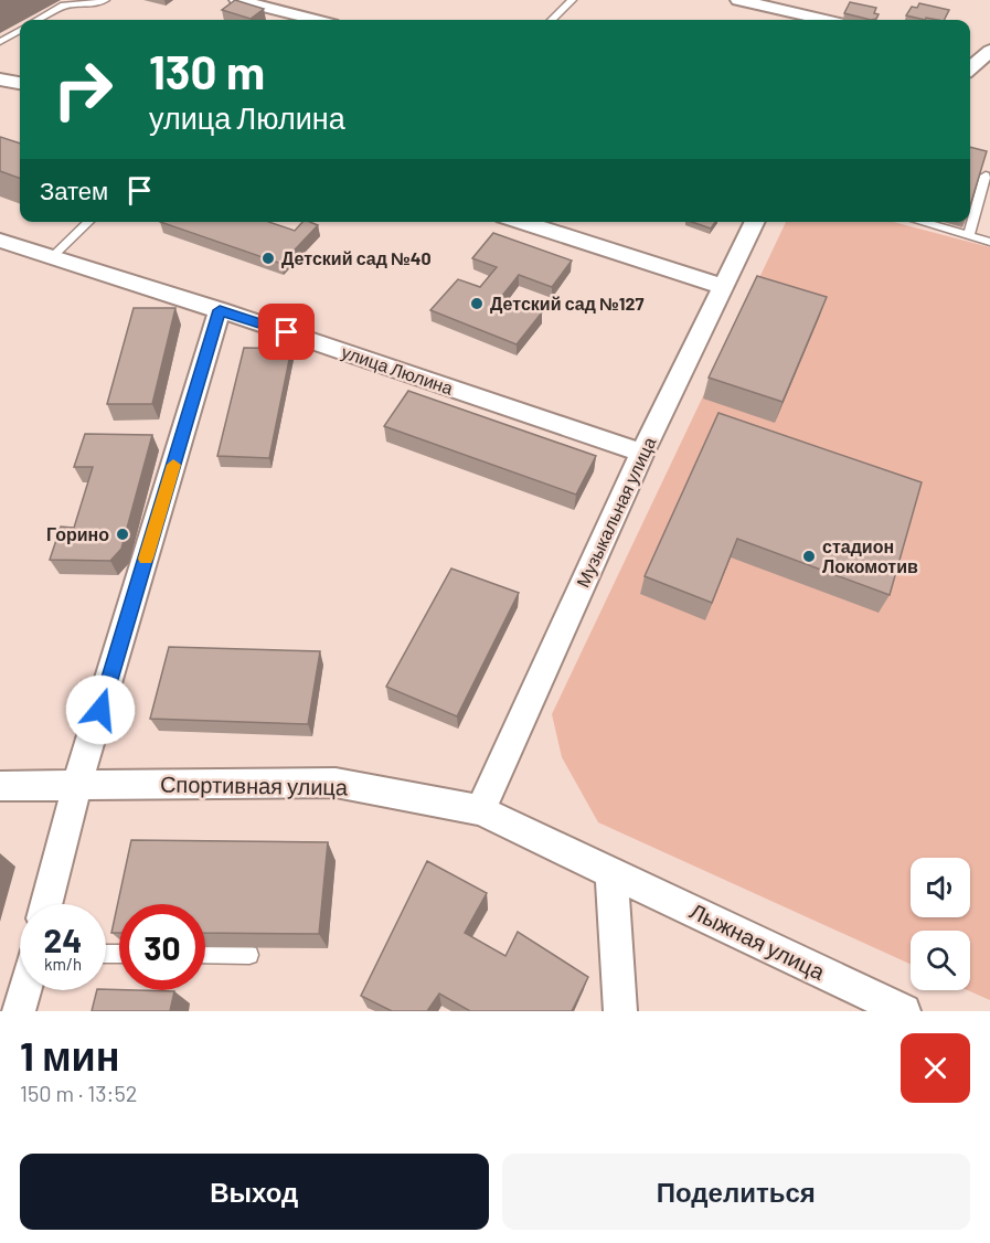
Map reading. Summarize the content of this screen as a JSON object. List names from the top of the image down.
{
  "streets": {
    "street": [
      "улица Люлина",
      "Музыкальная улица",
      "Спортивная улица",
      "Лыжная улица"
    ]
  },
  "crossings": [
    ["улица Люлина", "Музыкальная улица"],
    ["Музыкальная улица", "Спортивная улица"],
    ["Спортивная улица", "Лыжная улица"]
  ],
  "places": [
    "Детский сад №40",
    "Детский сад №127",
    "Горино",
    "стадион Локомотив"
  ],
  "page": {
    "turn": ["130 m", "улица Люлина"],
    "then": "Затем",
    "speed": "24 km/h",
    "limit": "30",
    "heading": ["1 мин", "150 m · 13:52"],
    "buttons": ["Выход", "Поделиться"]
  }
}
